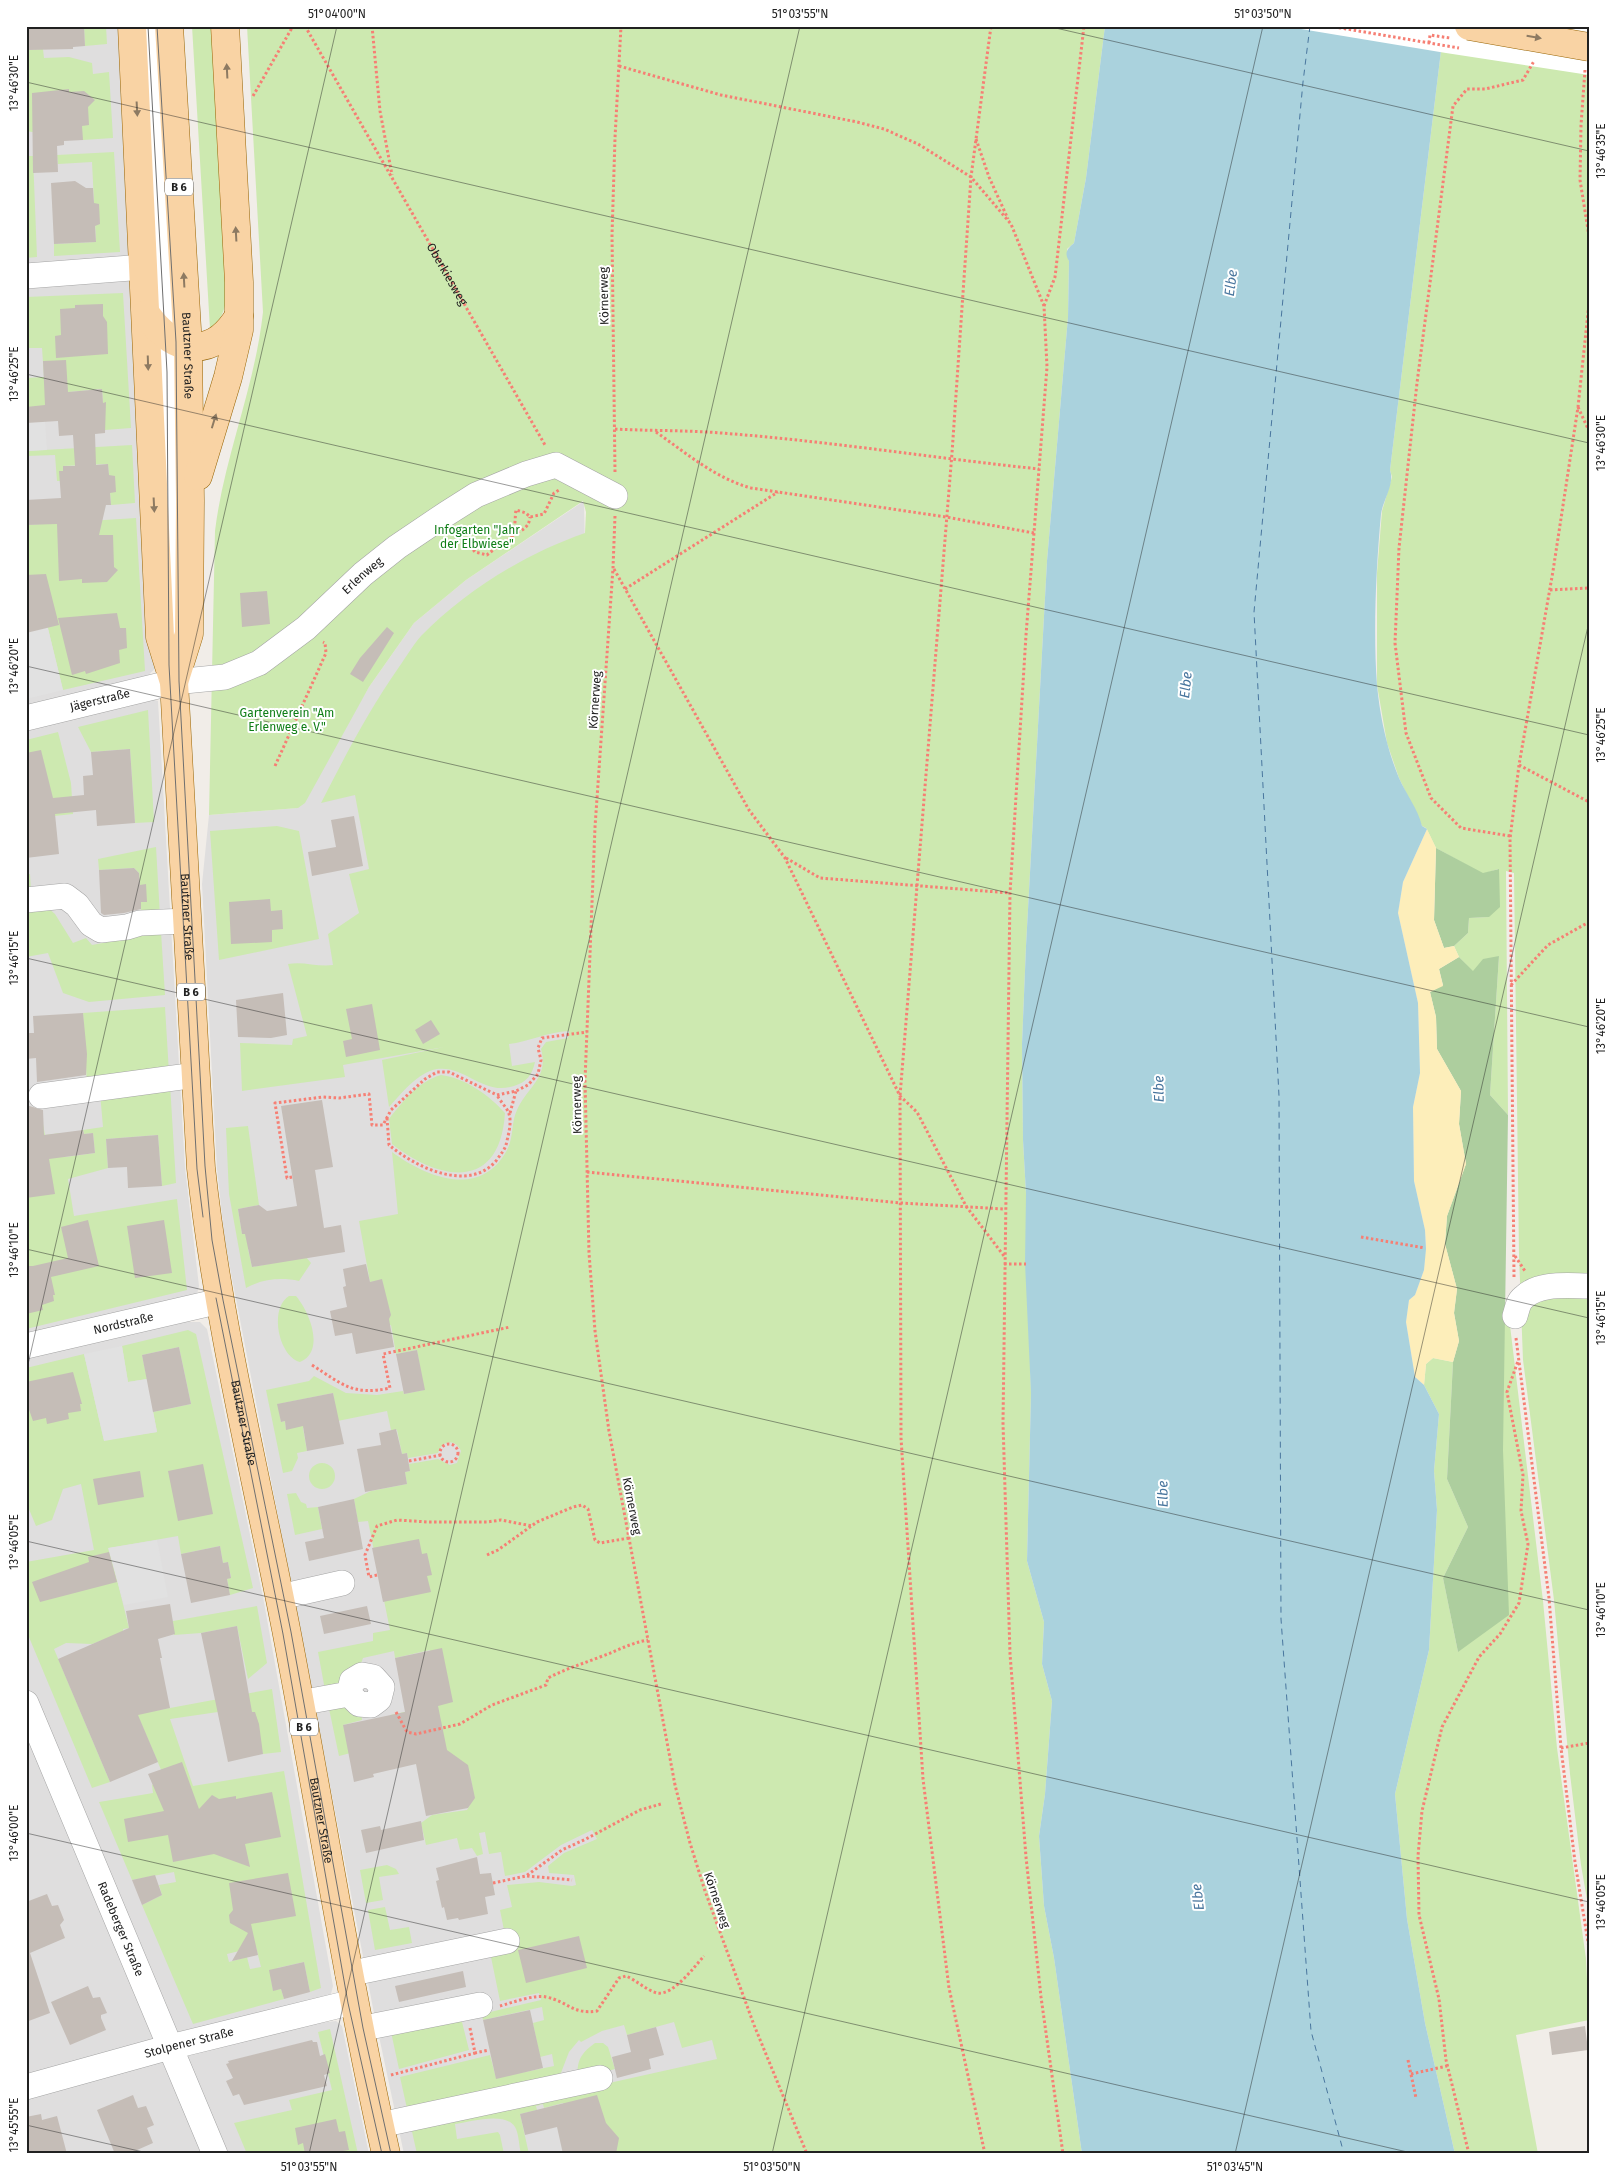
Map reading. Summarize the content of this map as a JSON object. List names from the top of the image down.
{
  "streets": {
    "main road": ["B 6", "Bautzner Straße"],
    "street": [
      "Erlenweg",
      "Jägerstraße",
      "Nordstraße",
      "Radeberger Straße",
      "Stolpener Straße"
    ],
    "path": ["Oberkiesweg", "Körnerweg"]
  },
  "crossings": [
    ["Oberkiesweg", "Erlenweg"],
    ["Bautzner Straße", "Erlenweg"],
    ["Bautzner Straße", "Jägerstraße"],
    ["Bautzner Straße", "Nordstraße"],
    ["Bautzner Straße", "Stolpener Straße"],
    ["Erlenweg", "Jägerstraße"],
    ["Radeberger Straße", "Stolpener Straße"]
  ],
  "water": ["Elbe"],
  "parks": ["Infogarten \"Jahr der Elbwiese\"", "Gartenverein \"Am Erlenweg e. V.\""],
  "coordinates": [
    "51°04'00\"N",
    "51°03'55\"N",
    "51°03'50\"N",
    "13°46'30\"E",
    "13°46'35\"E",
    "13°46'25\"E",
    "13°46'20\"E",
    "13°46'15\"E",
    "13°46'10\"E",
    "13°46'05\"E",
    "13°46'00\"E",
    "13°45'55\"E",
    "51°03'45\"N"
  ]
}
